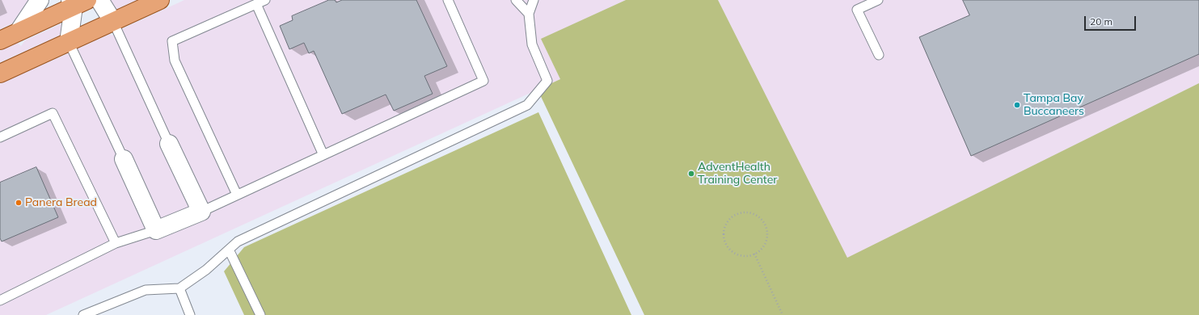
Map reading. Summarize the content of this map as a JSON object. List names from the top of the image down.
{
  "places": ["Tampa Bay Buccaneers", "AdventHealth Training Center", "Panera Bread"],
  "scale_bar": "20 m"
}
